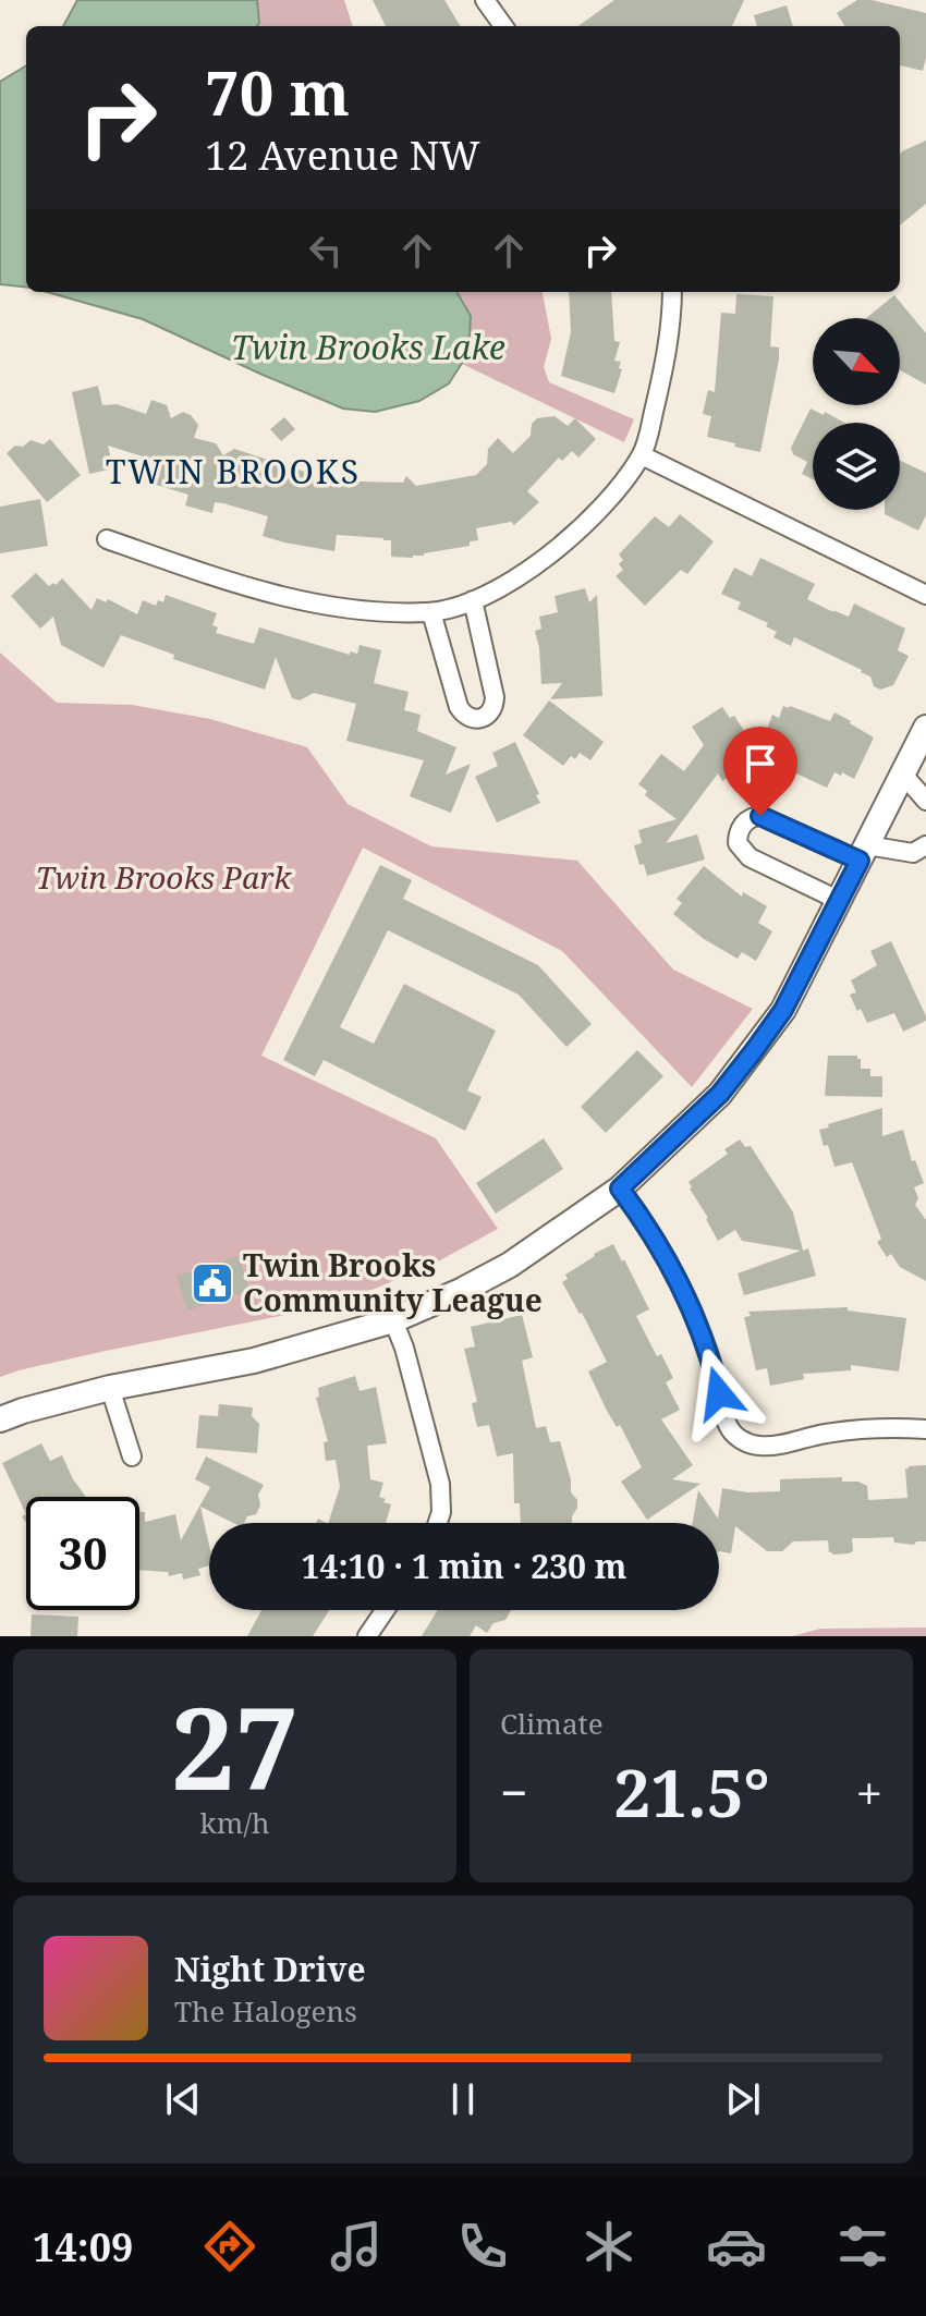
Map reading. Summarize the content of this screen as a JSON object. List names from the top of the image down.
{
  "districts": ["TWIN BROOKS"],
  "water": ["Twin Brooks Lake"],
  "parks": ["Twin Brooks Park"],
  "places": {
    "public building": ["Twin Brooks Community League"]
  },
  "north": "bottom right",
  "page": {
    "turn": ["70 m", "12 Avenue NW"],
    "limit": "30",
    "trip": "14:10 · 1 min · 230 m",
    "tile": [
      ["27", "km/h"],
      "Climate"
    ],
    "heat": ["−", "21.5°", "+"],
    "song": ["Night Drive", "The Halogens"],
    "tabs": "14:09"
  }
}
